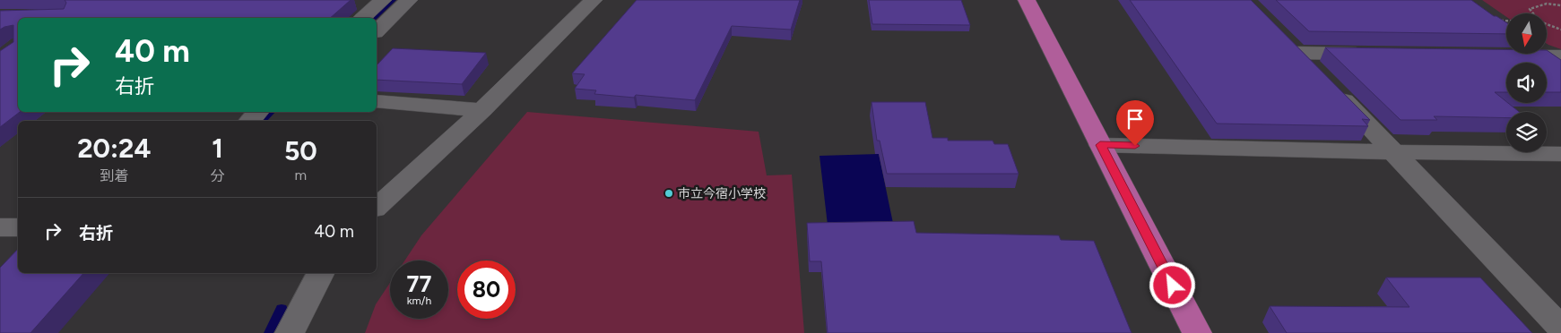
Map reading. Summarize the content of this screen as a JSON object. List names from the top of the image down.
{
  "places": ["市立今宿小学校"],
  "north": "bottom",
  "page": {
    "turn": ["40 m", "右折"],
    "eta": [
      "20:24",
      "到着",
      "1",
      "分",
      "50",
      "m"
    ],
    "list": [
      {
        "name": "右折",
        "value": "40 m"
      }
    ],
    "speed": "77 km/h",
    "limit": "80"
  }
}
